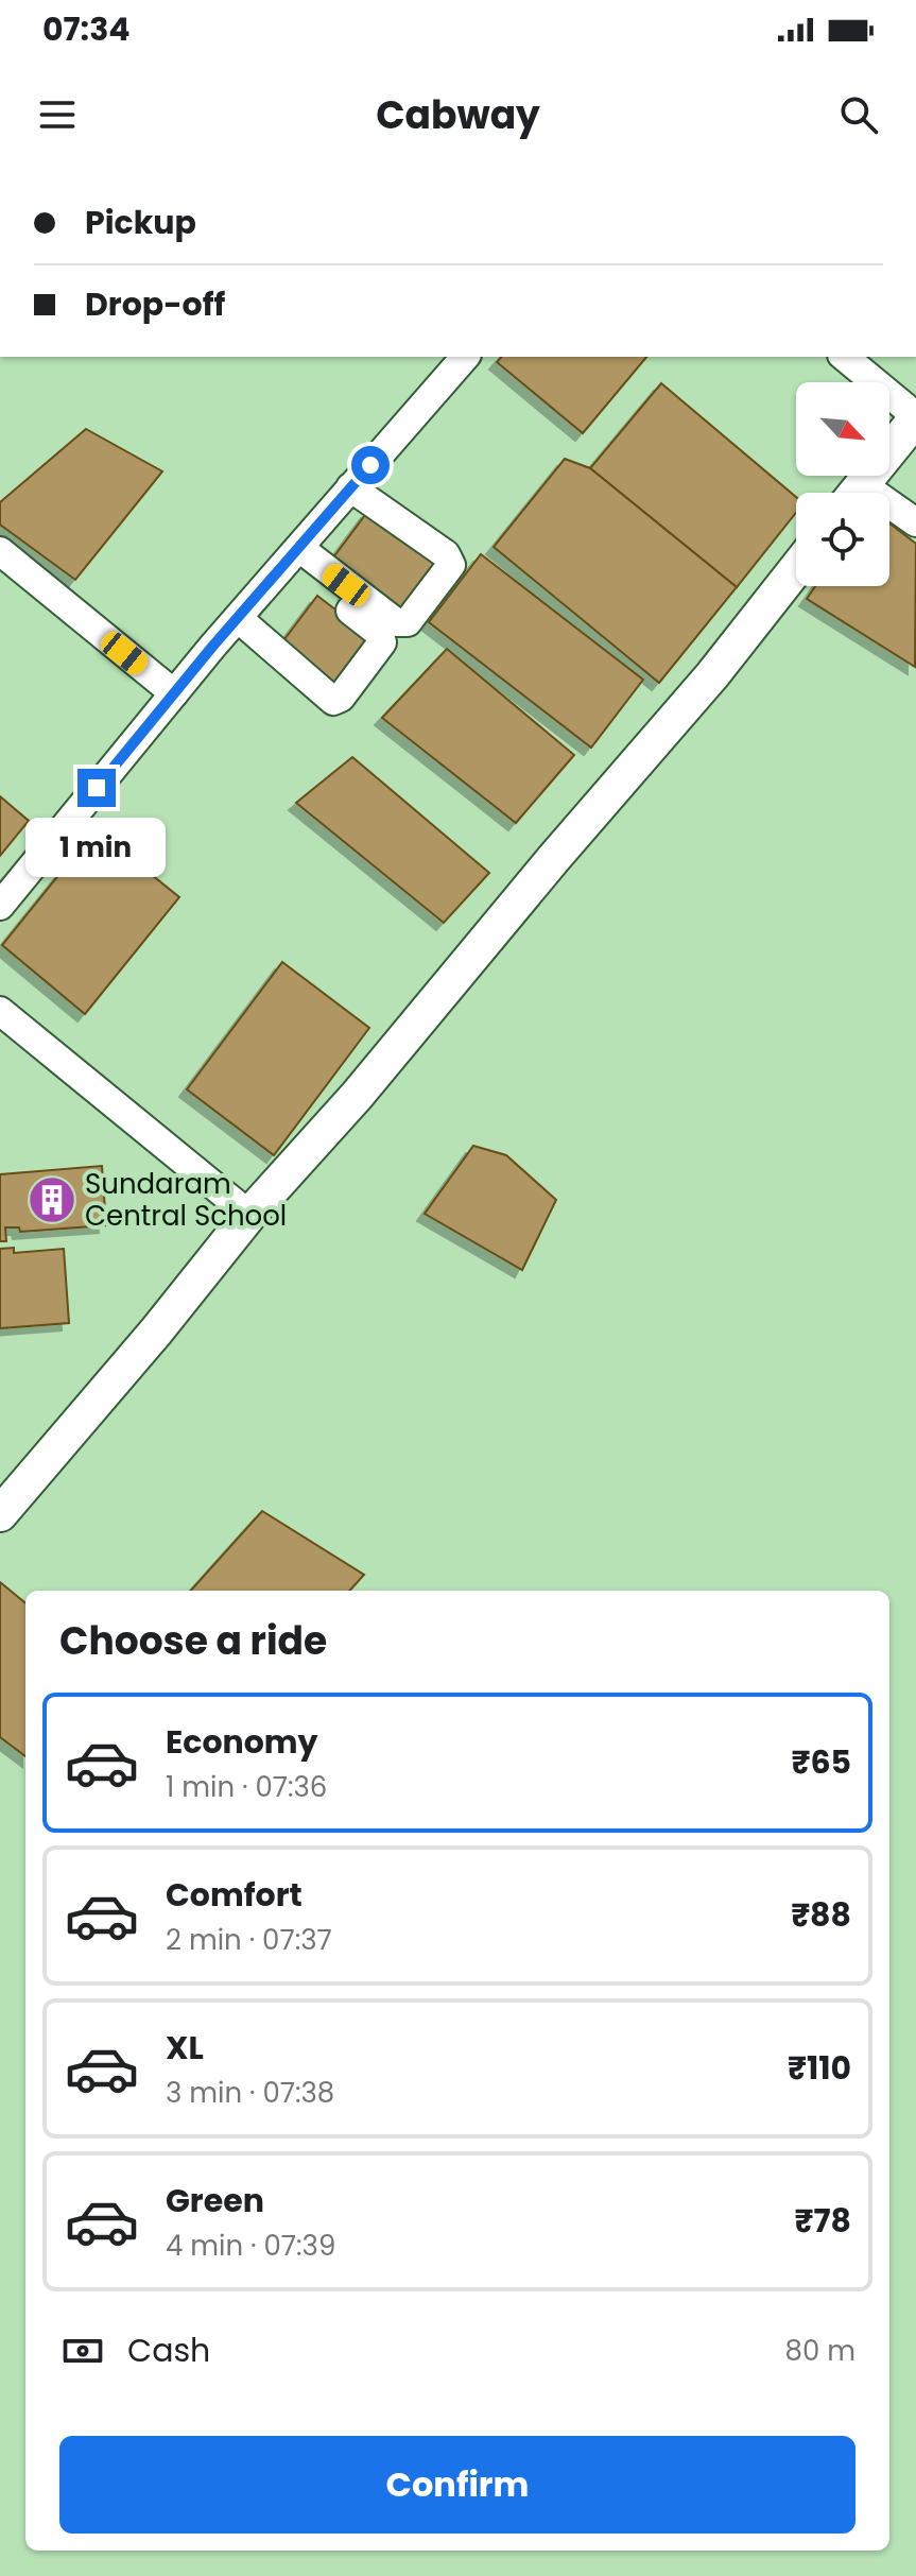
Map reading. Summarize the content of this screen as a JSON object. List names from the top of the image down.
{
  "places": {
    "building": ["Sundaram Central School"]
  },
  "north": "bottom right",
  "page": {
    "status": "07:34",
    "header": "Cabway",
    "banner": ["Pickup", "Drop-off"],
    "bubble": "1 min",
    "heading": "Choose a ride",
    "list": [
      {
        "name": "Economy",
        "note": "1 min · 07:36",
        "value": "₹65"
      },
      {
        "name": "Comfort",
        "note": "2 min · 07:37",
        "value": "₹88"
      },
      {
        "name": "XL",
        "note": "3 min · 07:38",
        "value": "₹110"
      },
      {
        "name": "Green",
        "note": "4 min · 07:39",
        "value": "₹78"
      }
    ],
    "pay": ["Cash", "80 m"],
    "buttons": "Confirm"
  }
}
